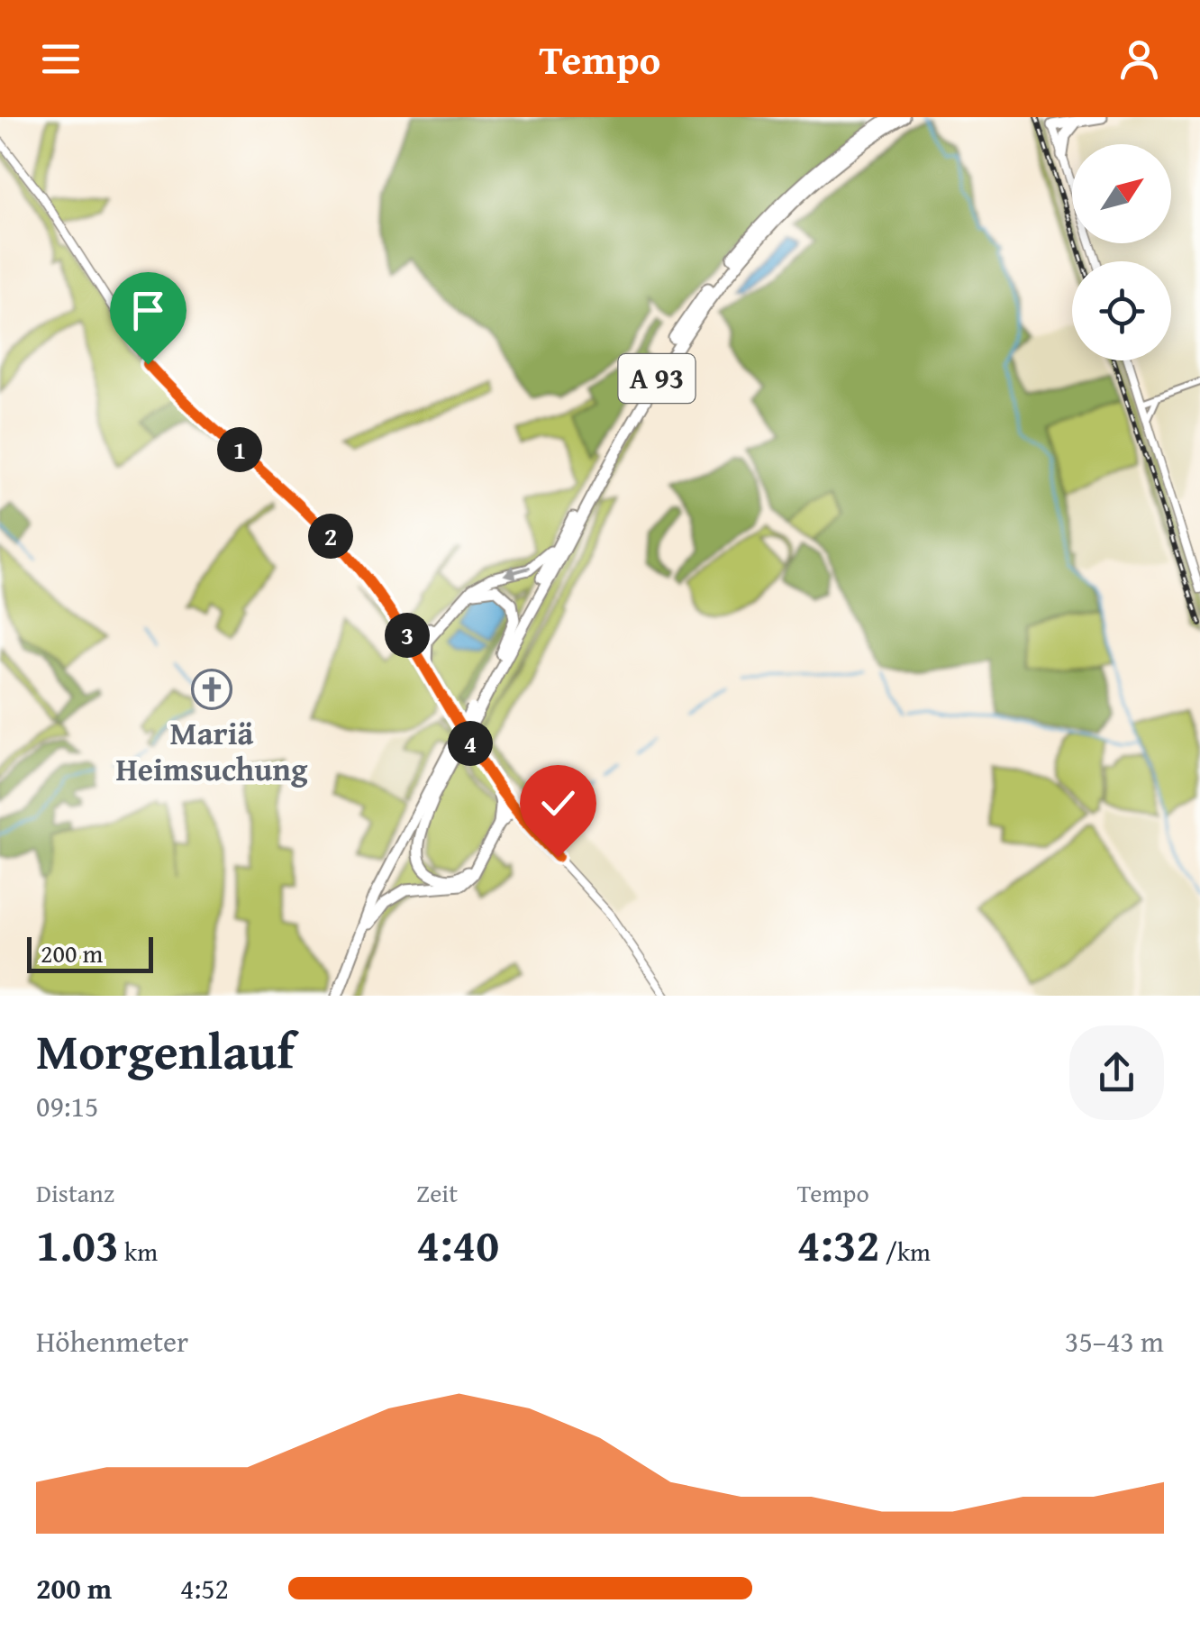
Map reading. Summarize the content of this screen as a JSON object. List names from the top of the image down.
{
  "streets": {
    "highway": ["A 93"]
  },
  "places": {
    "church": ["Mariä Heimsuchung"]
  },
  "scale_bar": "200 m",
  "north": "top right",
  "page": {
    "header": "Tempo",
    "pins": [
      "1",
      "2",
      "3",
      "4"
    ],
    "scale": "200 m",
    "heading": ["Morgenlauf", "09:15"],
    "stats": [
      ["Distanz", "1.03 km"],
      ["Zeit", "4:40"],
      ["Tempo", "4:32 /km"]
    ],
    "chart": ["Höhenmeter", "35–43 m"],
    "list": [
      {
        "name": "200 m",
        "note": "4:52"
      }
    ]
  }
}
